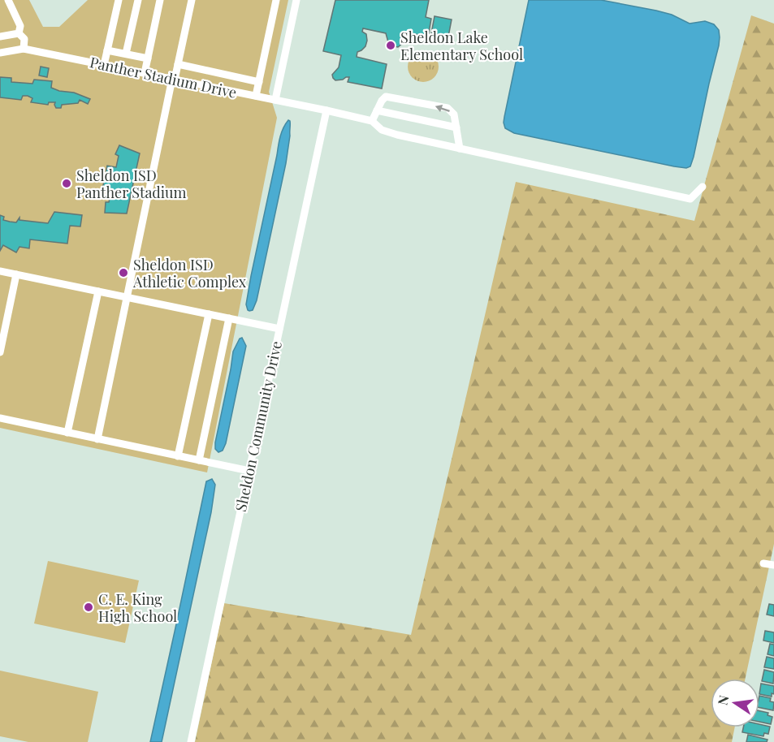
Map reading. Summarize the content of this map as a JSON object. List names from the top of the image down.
{
  "streets": {
    "street": ["Panther Stadium Drive", "Sheldon Community Drive"]
  },
  "crossings": [
    ["Panther Stadium Drive", "Sheldon Community Drive"]
  ],
  "places": [
    "Sheldon Lake Elementary School",
    "Sheldon ISD Panther Stadium",
    "Sheldon ISD Athletic Complex",
    "C. E. King High School"
  ],
  "north": "left"
}
